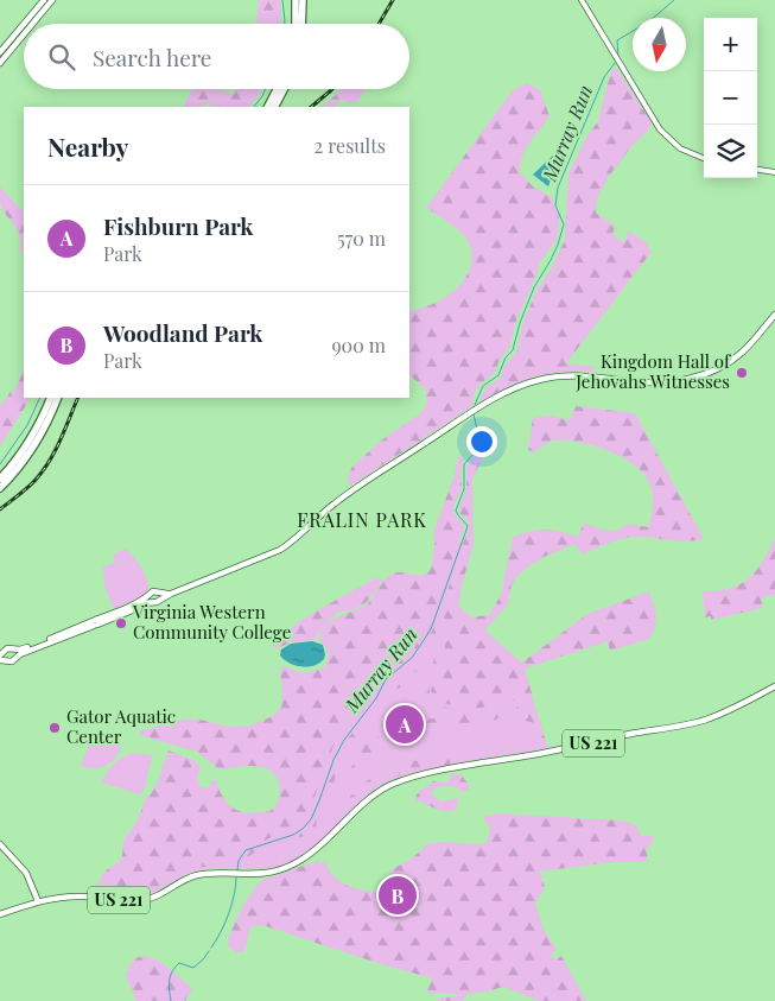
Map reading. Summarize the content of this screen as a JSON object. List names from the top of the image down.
{
  "streets": {
    "main road": ["US 221"]
  },
  "districts": ["FRALIN PARK"],
  "water": ["Murray Run"],
  "places": ["Kingdom Hall of Jehovahs Witnesses", "Virginia Western Community College", "Gator Aquatic Center"],
  "north": "bottom",
  "page": {
    "map_buttons": ["+", "−"],
    "search": "Search here",
    "heading": ["Nearby", "2 results"],
    "list": [
      {
        "mark": "A",
        "name": "Fishburn Park",
        "note": "Park",
        "value": "570 m"
      },
      {
        "mark": "B",
        "name": "Woodland Park",
        "note": "Park",
        "value": "900 m"
      }
    ],
    "pins": ["A", "B"]
  }
}
